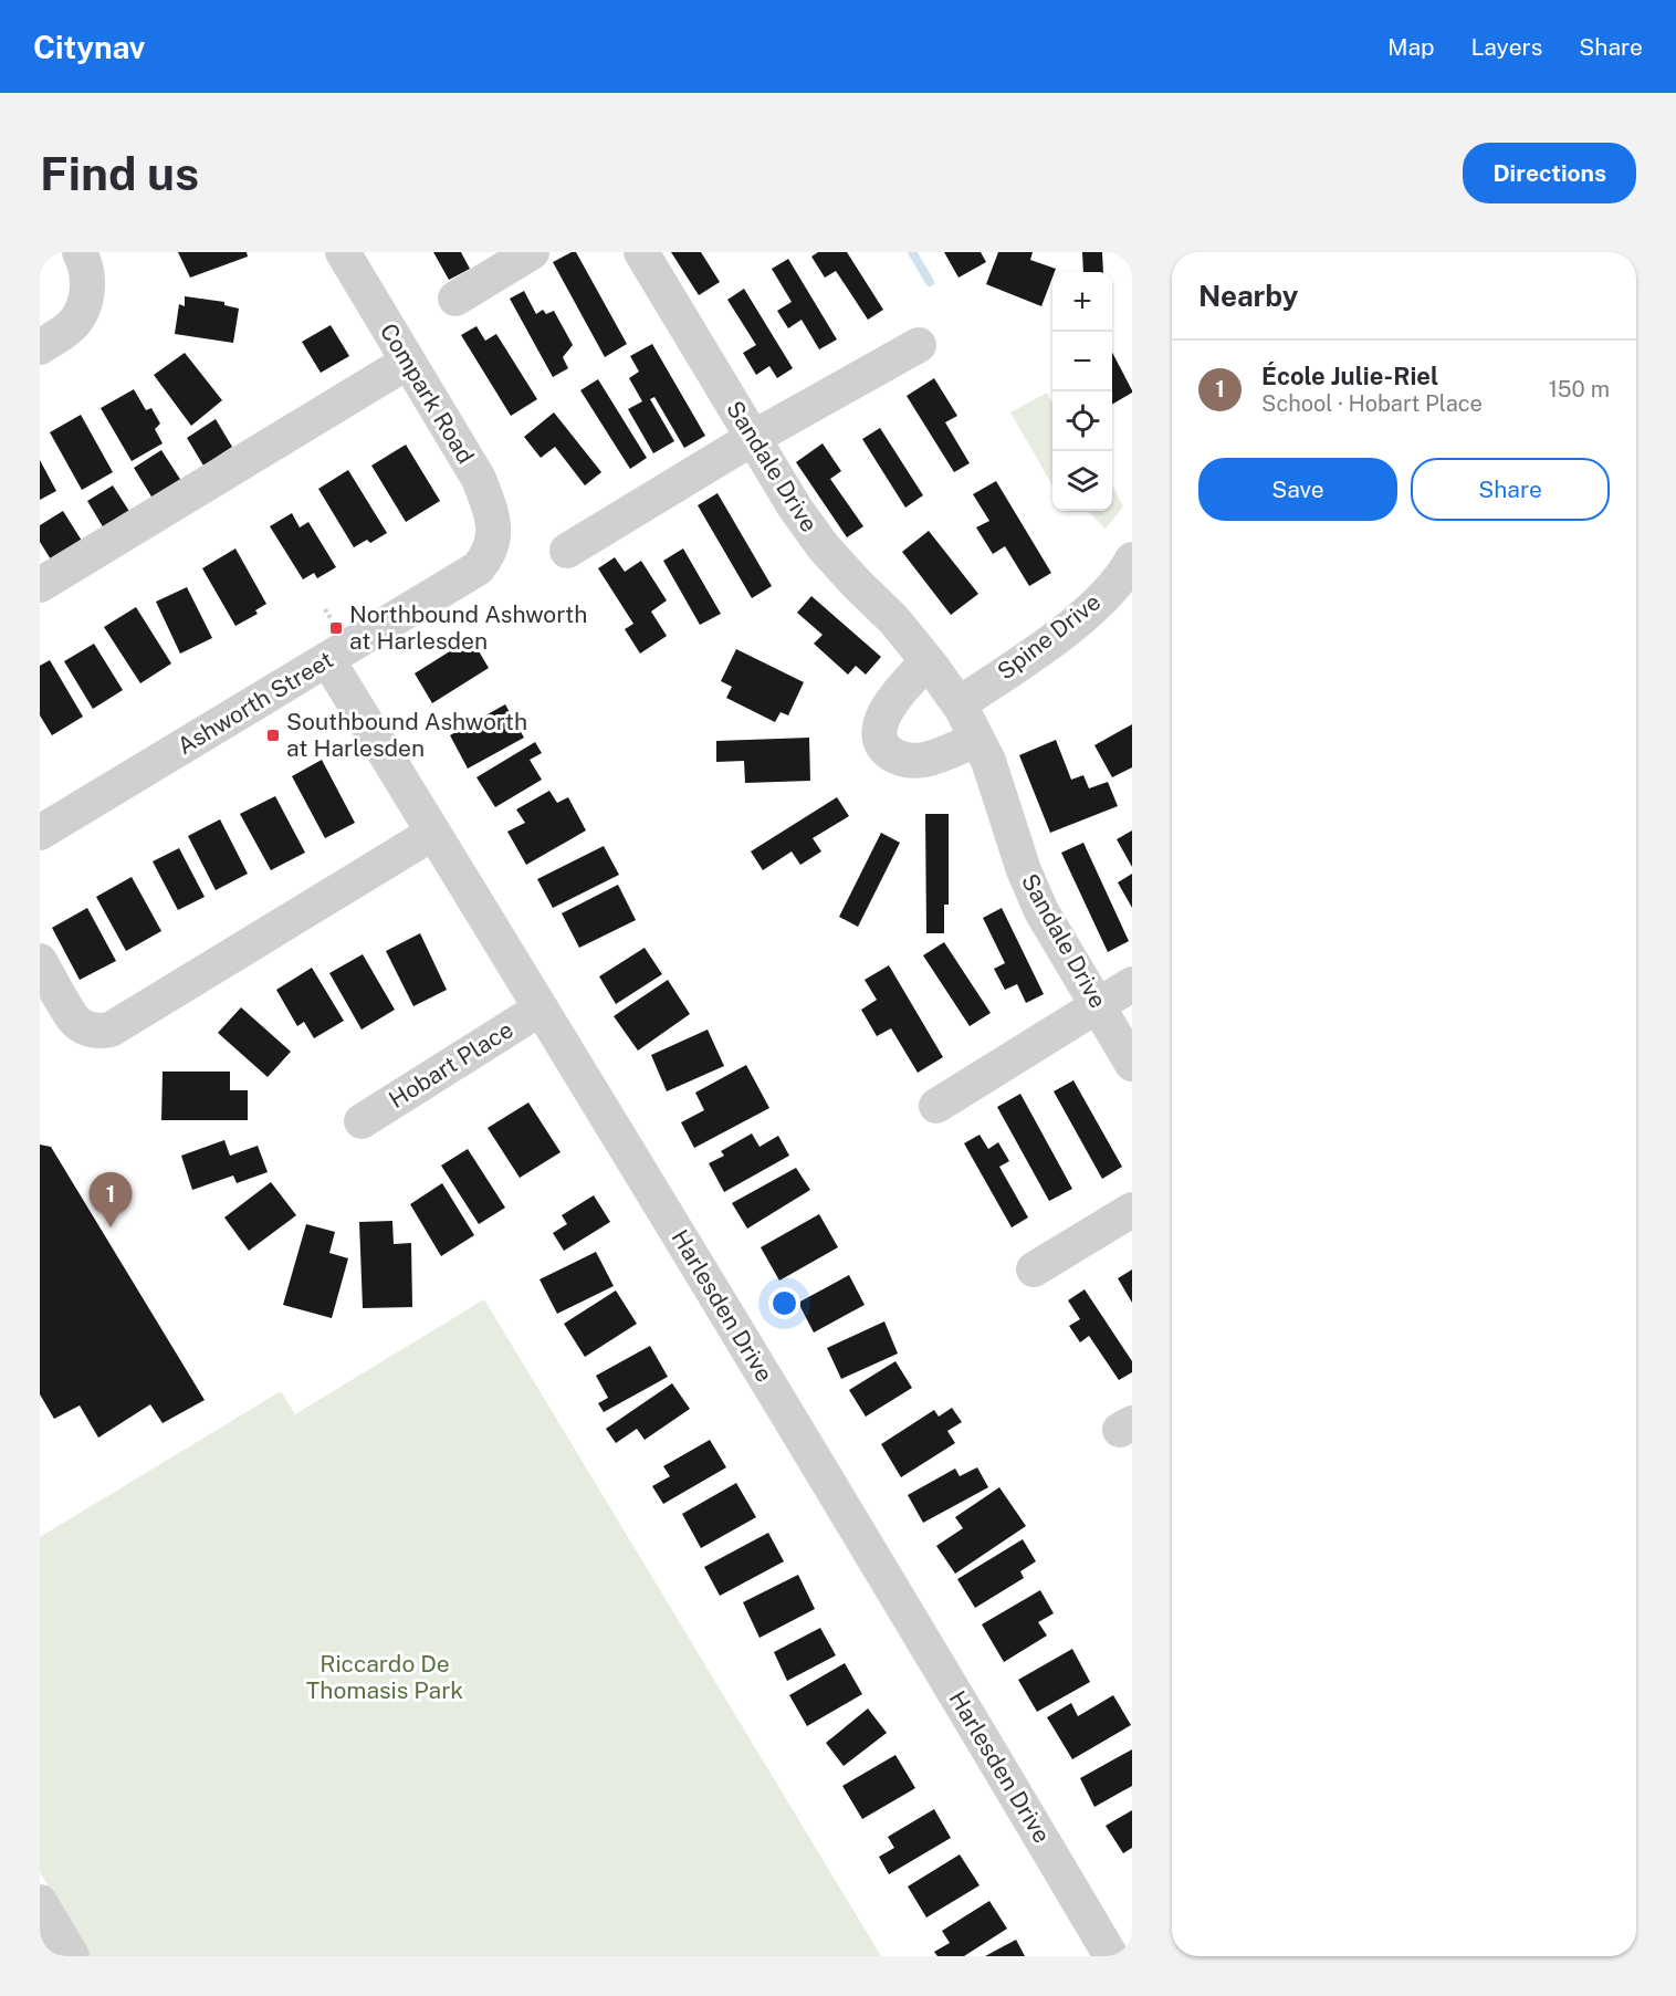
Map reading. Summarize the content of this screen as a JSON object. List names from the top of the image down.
{
  "streets": {
    "street": [
      "Compark Road",
      "Sandale Drive",
      "Spine Drive",
      "Ashworth Street",
      "Hobart Place",
      "Harlesden Drive"
    ]
  },
  "crossings": [
    ["Compark Road", "Ashworth Street"],
    ["Sandale Drive", "Spine Drive"],
    ["Ashworth Street", "Harlesden Drive"],
    ["Hobart Place", "Harlesden Drive"]
  ],
  "parks": ["Riccardo De Thomasis Park"],
  "places": {
    "transit": ["Northbound Ashworth at Harlesden", "Southbound Ashworth at Harlesden"]
  },
  "page": {
    "header": "Citynav",
    "nav": ["Map", "Layers", "Share"],
    "buttons": [
      "Directions",
      ["Save", "Share"]
    ],
    "title": "Find us",
    "heading": "Nearby",
    "map_buttons": ["+", "−"],
    "list": [
      {
        "mark": "1",
        "name": "École Julie-Riel",
        "note": "School · Hobart Place",
        "value": "150 m"
      }
    ],
    "pins": "1"
  }
}
